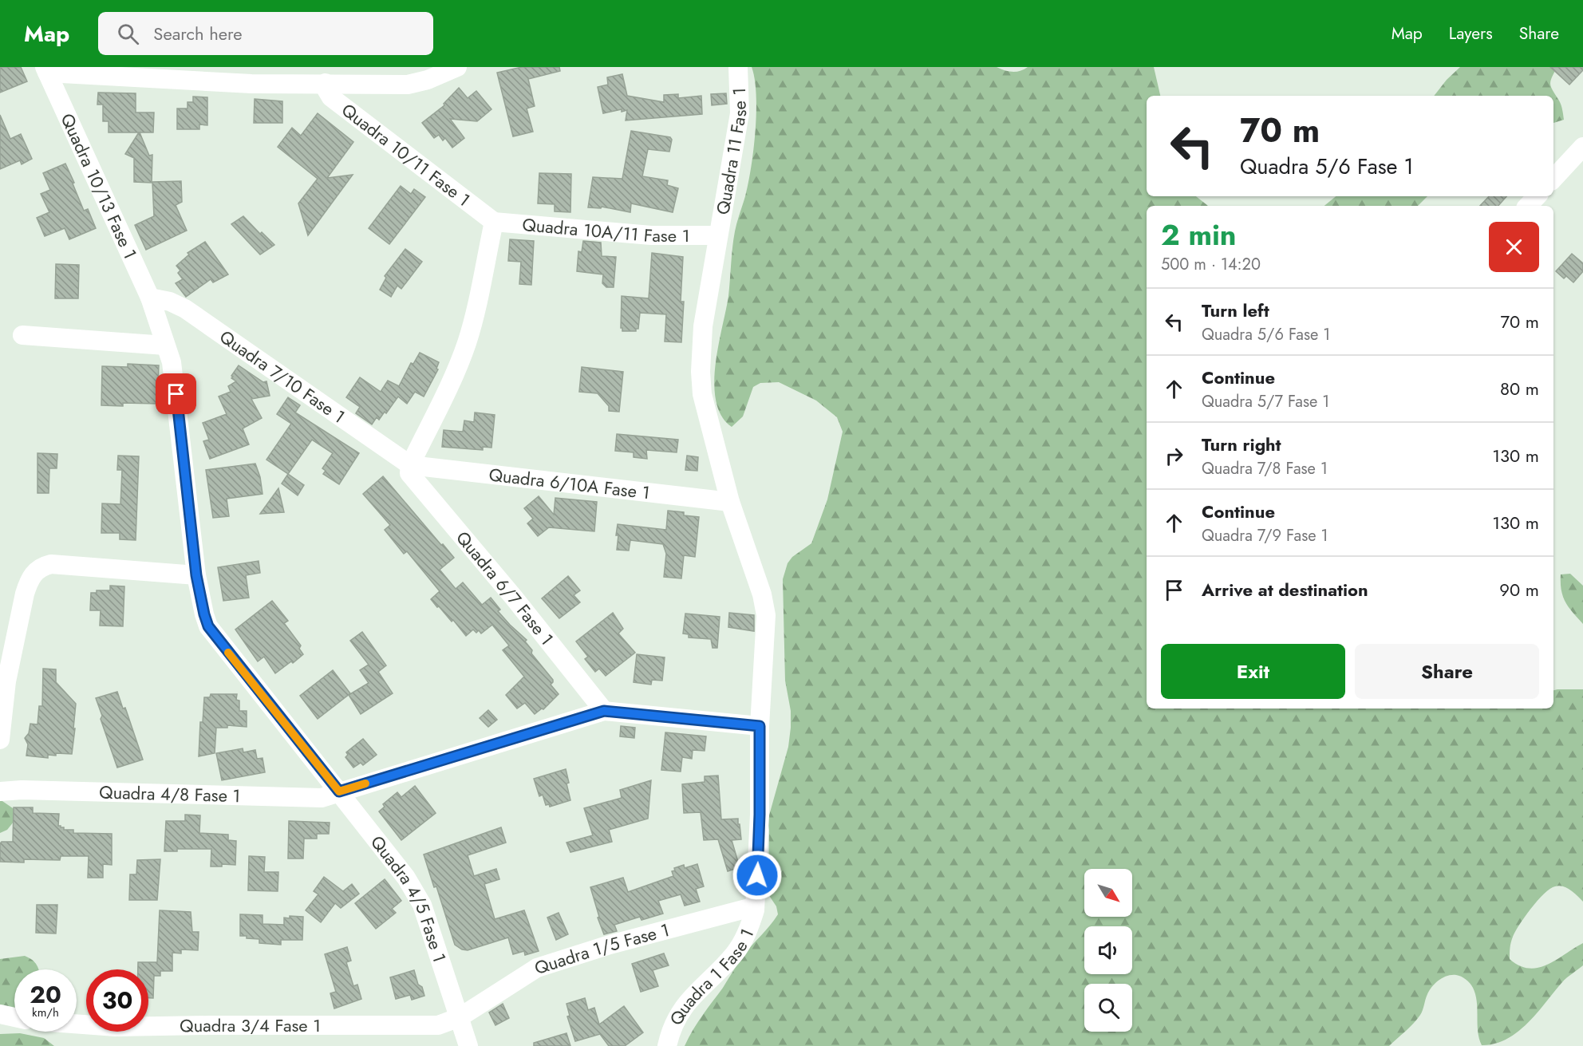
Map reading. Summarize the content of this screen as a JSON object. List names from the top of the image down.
{
  "streets": {
    "street": [
      "Quadra 11 Fase 1",
      "Quadra 10/11 Fase 1",
      "Quadra 10/13 Fase 1",
      "Quadra 10A/11 Fase 1",
      "Quadra 7/10 Fase 1",
      "Quadra 6/10A Fase 1",
      "Quadra 6/7 Fase 1",
      "Quadra 4/8 Fase 1",
      "Quadra 4/5 Fase 1",
      "Quadra 1/5 Fase 1",
      "Quadra 1 Fase 1",
      "Quadra 3/4 Fase 1"
    ]
  },
  "crossings": [
    ["Quadra 11 Fase 1", "Quadra 10A/11 Fase 1"],
    ["Quadra 11 Fase 1", "Quadra 6/10A Fase 1"],
    ["Quadra 11 Fase 1", "Quadra 1 Fase 1"],
    ["Quadra 10/11 Fase 1", "Quadra 10A/11 Fase 1"],
    ["Quadra 10/13 Fase 1", "Quadra 7/10 Fase 1"],
    ["Quadra 10/13 Fase 1", "Quadra 4/5 Fase 1"],
    ["Quadra 7/10 Fase 1", "Quadra 6/10A Fase 1"],
    ["Quadra 7/10 Fase 1", "Quadra 6/7 Fase 1"],
    ["Quadra 6/10A Fase 1", "Quadra 6/7 Fase 1"],
    ["Quadra 6/10A Fase 1", "Quadra 1 Fase 1"],
    ["Quadra 6/7 Fase 1", "Quadra 4/8 Fase 1"],
    ["Quadra 4/8 Fase 1", "Quadra 4/5 Fase 1"],
    ["Quadra 4/5 Fase 1", "Quadra 1/5 Fase 1"],
    ["Quadra 4/5 Fase 1", "Quadra 3/4 Fase 1"],
    ["Quadra 1/5 Fase 1", "Quadra 1 Fase 1"],
    ["Quadra 1/5 Fase 1", "Quadra 3/4 Fase 1"]
  ],
  "north": "bottom right",
  "page": {
    "header": "Map",
    "search": "Search here",
    "nav": ["Map", "Layers", "Share"],
    "turn": ["70 m", "Quadra 5/6 Fase 1"],
    "heading": ["2 min", "500 m · 14:20"],
    "list": [
      {
        "name": "Turn left",
        "note": "Quadra 5/6 Fase 1",
        "value": "70 m"
      },
      {
        "name": "Continue",
        "note": "Quadra 5/7 Fase 1",
        "value": "80 m"
      },
      {
        "name": "Turn right",
        "note": "Quadra 7/8 Fase 1",
        "value": "130 m"
      },
      {
        "name": "Continue",
        "note": "Quadra 7/9 Fase 1",
        "value": "130 m"
      },
      {
        "name": "Arrive at destination",
        "value": "90 m"
      }
    ],
    "buttons": ["Exit", "Share"],
    "speed": "20 km/h",
    "limit": "30"
  }
}
